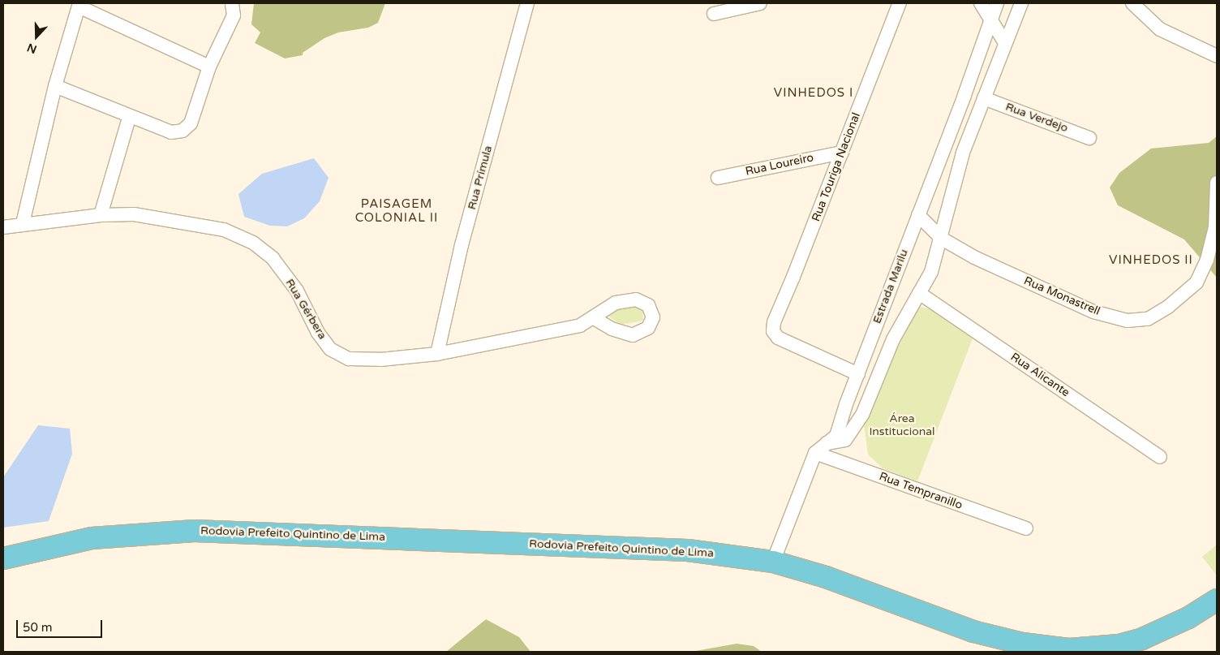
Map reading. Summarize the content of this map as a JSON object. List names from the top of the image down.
{
  "streets": {
    "main road": ["Rodovia Prefeito Quintino de Lima"],
    "street": [
      "Rua Verdejo",
      "Rua Loureiro",
      "Rua Touriga Nacional",
      "Rua Prímula",
      "Estrada Marilu",
      "Rua Monastrell",
      "Rua Gérbera",
      "Rua Alicante",
      "Rua Tempranillo"
    ]
  },
  "crossings": [
    ["Rua Loureiro", "Rua Touriga Nacional"],
    ["Rua Touriga Nacional", "Estrada Marilu"],
    ["Rua Prímula", "Rua Gérbera"],
    ["Estrada Marilu", "Rua Monastrell"],
    ["Estrada Marilu", "Rua Tempranillo"],
    ["Estrada Marilu", "Rodovia Prefeito Quintino de Lima"]
  ],
  "districts": ["VINHEDOS I", "PAISAGEM COLONIAL II", "VINHEDOS II"],
  "parks": ["Área Institucional"],
  "scale_bar": "50 m",
  "north": "bottom"
}
